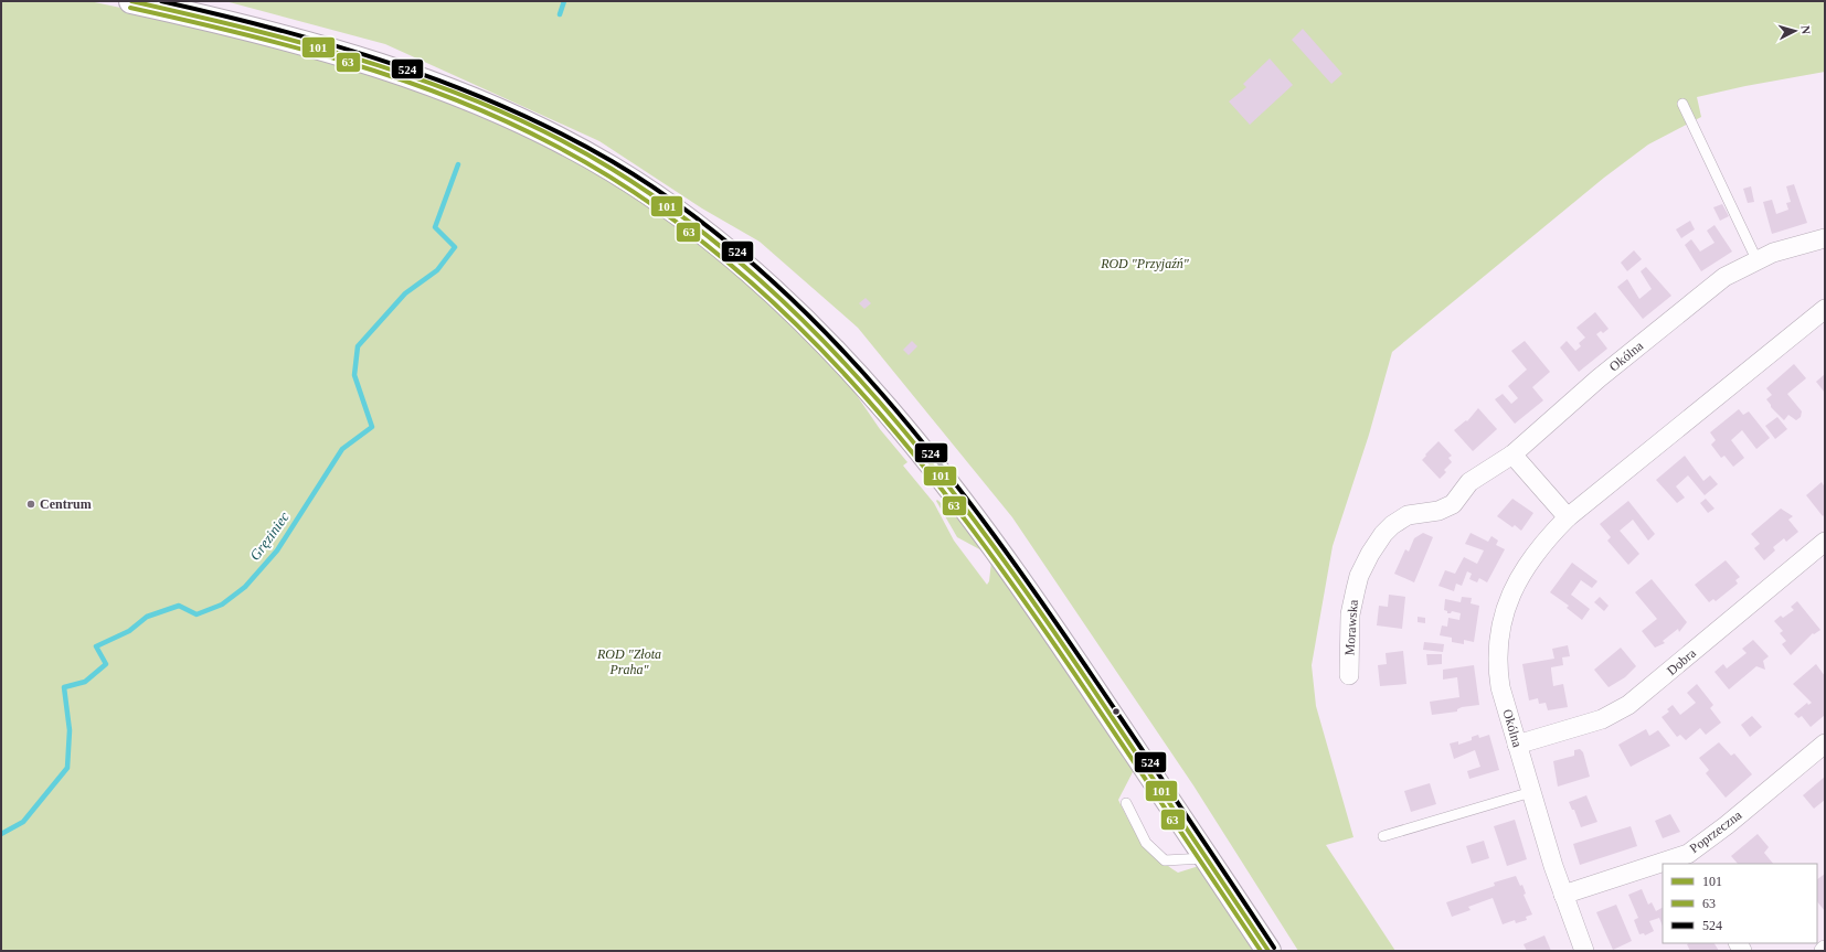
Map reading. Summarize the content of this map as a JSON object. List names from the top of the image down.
{
  "streets": {
    "street": [
      "Okólna",
      "Morawska",
      "Dobra",
      "Poprzeczna"
    ]
  },
  "crossings": [
    ["Okólna", "Morawska"],
    ["Okólna", "Dobra"],
    ["Okólna", "Poprzeczna"]
  ],
  "water": ["Gręziniec"],
  "parks": ["ROD \"Przyjaźń\"", "ROD \"Złota Praha\""],
  "places": ["Centrum"],
  "lines": ["transit line 101", "transit line 524", "transit line 63"],
  "legend": ["101", "63", "524"],
  "north": "right"
}
